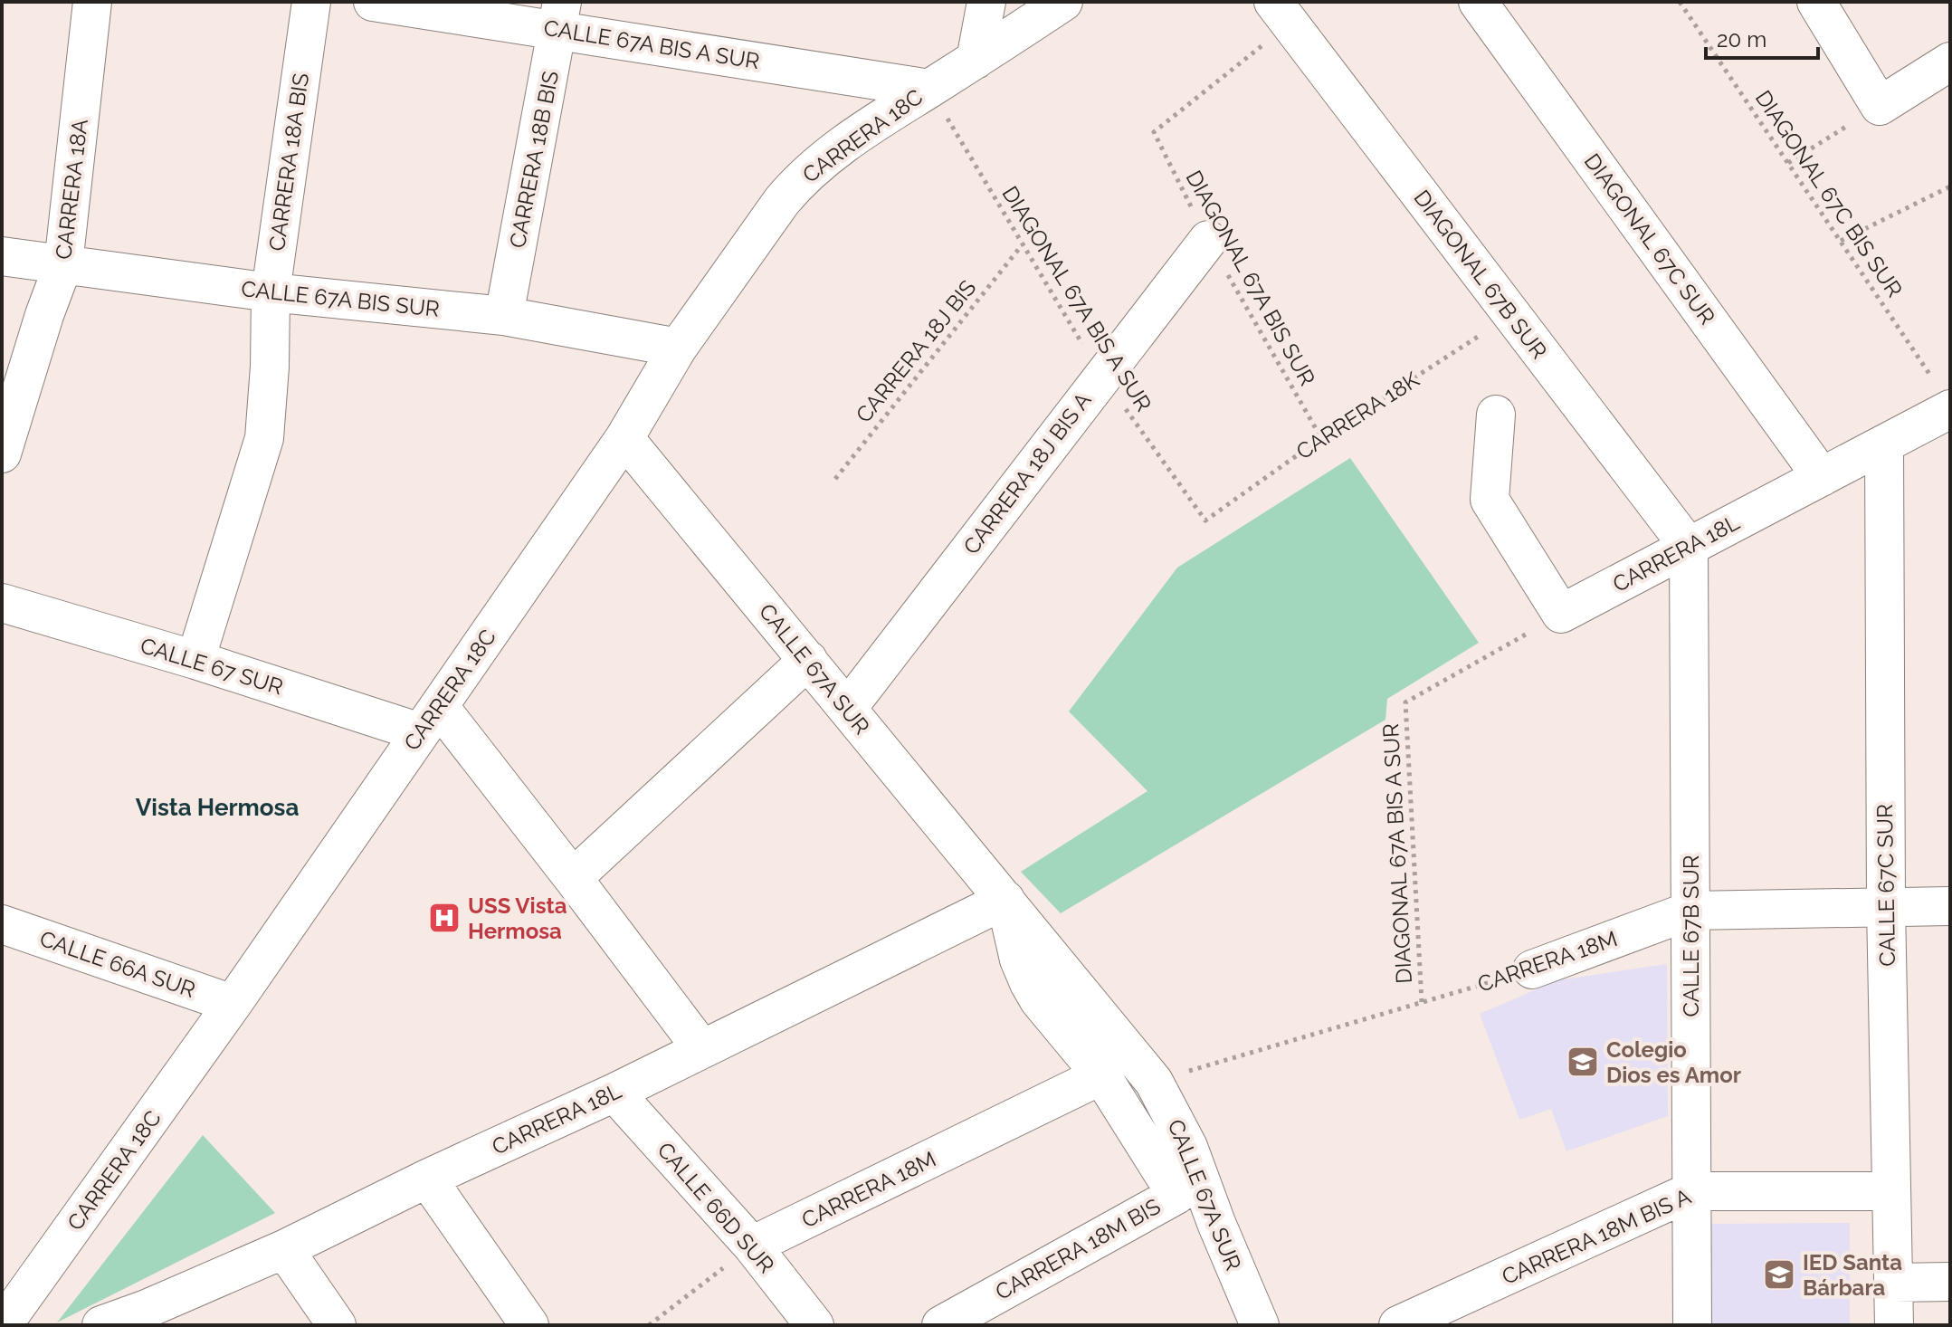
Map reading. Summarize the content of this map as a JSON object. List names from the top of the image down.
{
  "streets": {
    "street": [
      "CALLE 67A BIS A SUR",
      "CARRERA 18C",
      "CARRERA 18B BIS",
      "CARRERA 18A BIS",
      "CARRERA 18A",
      "DIAGONAL 67C SUR",
      "DIAGONAL 67B SUR",
      "CALLE 67A BIS SUR",
      "CARRERA 18J BIS A",
      "CARRERA 18L",
      "CALLE 67 SUR",
      "CALLE 67A SUR",
      "CALLE 67C SUR",
      "CALLE 67B SUR",
      "CARRERA 18M",
      "CALLE 66A SUR",
      "CALLE 66D SUR",
      "CARRERA 18M BIS A",
      "CARRERA 18M BIS"
    ],
    "path": [
      "DIAGONAL 67C BIS SUR",
      "DIAGONAL 67A BIS SUR",
      "DIAGONAL 67A BIS A SUR",
      "CARRERA 18J BIS",
      "CARRERA 18K"
    ]
  },
  "crossings": [
    ["CALLE 67A BIS A SUR", "CARRERA 18C"],
    ["CALLE 67A BIS A SUR", "CARRERA 18B BIS"],
    ["CALLE 67A BIS A SUR", "DIAGONAL 67A BIS A SUR"],
    ["CARRERA 18C", "CALLE 67A BIS SUR"],
    ["CARRERA 18C", "DIAGONAL 67A BIS A SUR"],
    ["CARRERA 18C", "CALLE 67 SUR"],
    ["CARRERA 18C", "CALLE 67A SUR"],
    ["CARRERA 18C", "CALLE 66A SUR"],
    ["CARRERA 18B BIS", "CALLE 67A BIS SUR"],
    ["CARRERA 18A BIS", "CALLE 67A BIS SUR"],
    ["CARRERA 18A BIS", "CALLE 67 SUR"],
    ["CARRERA 18A", "CALLE 67A BIS SUR"],
    ["DIAGONAL 67C BIS SUR", "CARRERA 18L"],
    ["DIAGONAL 67C SUR", "CARRERA 18L"],
    ["DIAGONAL 67B SUR", "DIAGONAL 67A BIS SUR"],
    ["DIAGONAL 67B SUR", "CARRERA 18K"],
    ["DIAGONAL 67B SUR", "CARRERA 18L"],
    ["DIAGONAL 67B SUR", "CALLE 67B SUR"],
    ["DIAGONAL 67A BIS SUR", "CARRERA 18K"],
    ["DIAGONAL 67A BIS SUR", "CARRERA 18J BIS A"],
    ["DIAGONAL 67A BIS A SUR", "CARRERA 18J BIS"],
    ["DIAGONAL 67A BIS A SUR", "CARRERA 18K"],
    ["DIAGONAL 67A BIS A SUR", "CARRERA 18J BIS A"],
    ["DIAGONAL 67A BIS A SUR", "CARRERA 18L"],
    ["DIAGONAL 67A BIS A SUR", "CARRERA 18M"],
    ["CARRERA 18J BIS A", "CALLE 67A SUR"],
    ["CARRERA 18L", "CALLE 67A SUR"],
    ["CARRERA 18L", "CALLE 67C SUR"],
    ["CARRERA 18L", "CALLE 67B SUR"],
    ["CARRERA 18L", "CALLE 66D SUR"],
    ["CALLE 67A SUR", "CARRERA 18M"],
    ["CALLE 67A SUR", "CARRERA 18M BIS"],
    ["CALLE 67C SUR", "CARRERA 18M"],
    ["CALLE 67C SUR", "CARRERA 18M BIS A"],
    ["CALLE 67B SUR", "CARRERA 18M"],
    ["CALLE 67B SUR", "CARRERA 18M BIS A"],
    ["CARRERA 18M", "CALLE 66D SUR"]
  ],
  "districts": ["Vista Hermosa"],
  "places": {
    "hospital": ["USS Vista Hermosa"],
    "school or university": ["Colegio Dios es Amor", "IED Santa Bárbara"]
  },
  "scale_bar": "20 m"
}
